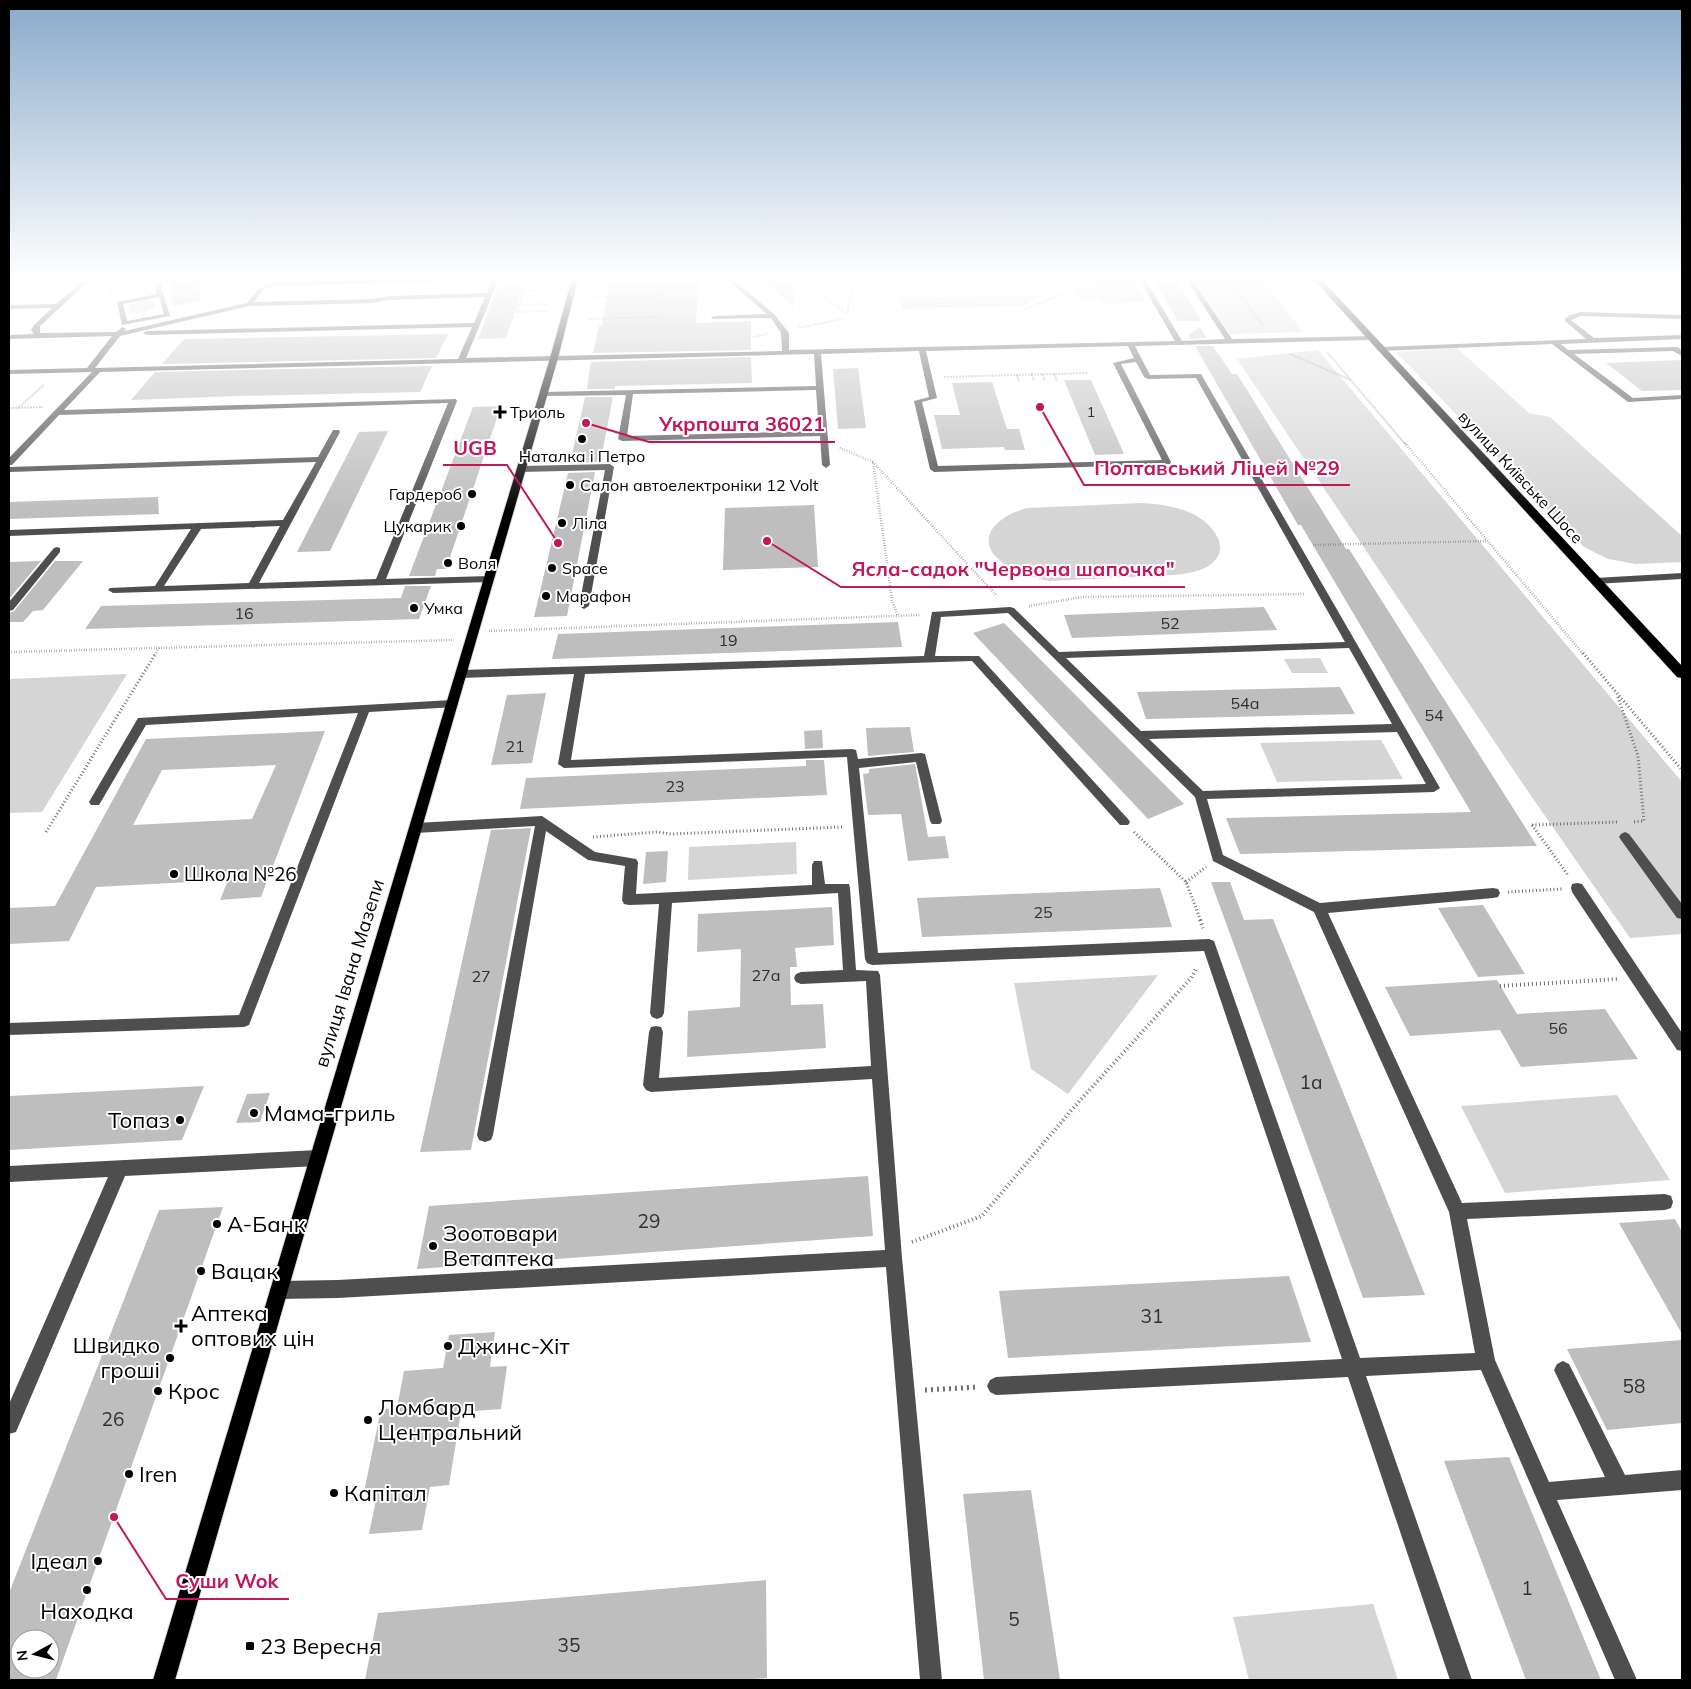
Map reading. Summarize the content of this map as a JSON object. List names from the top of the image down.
{
  "streets": {
    "highway": ["вулиця Київське Шосе"],
    "main road": ["вулиця Івана Мазепи"]
  },
  "places": {
    "other": [
      "Полтавський Ліцей №29",
      "Укрпошта 36021",
      "Наталка і Петро",
      "Салон автоелектроніки 12 Volt",
      "Гардероб",
      "Ліла",
      "Цукарик",
      "Ясла-садок \"Червона шапочка\"",
      "UGB",
      "Воля",
      "Space",
      "Марафон",
      "Умка",
      "Школа №26",
      "Мама-гриль",
      "Топаз",
      "А-Банк",
      "Зоотовари Ветаптека",
      "Вацак",
      "Джинс-Хіт",
      "Швидко гроші",
      "Крос",
      "Ломбард Центральний",
      "Iren",
      "Капітал",
      "Суши Wok",
      "Ідеал",
      "Находка"
    ],
    "health": ["Триоль", "Аптека оптових цін"],
    "transit": ["23 Вересня"]
  },
  "house_numbers": [
    "1",
    "16",
    "52",
    "19",
    "54а",
    "54",
    "21",
    "23",
    "25",
    "27а",
    "27",
    "56",
    "1а",
    "29",
    "31",
    "58",
    "26",
    "1",
    "5",
    "35"
  ],
  "north": "left"
}
